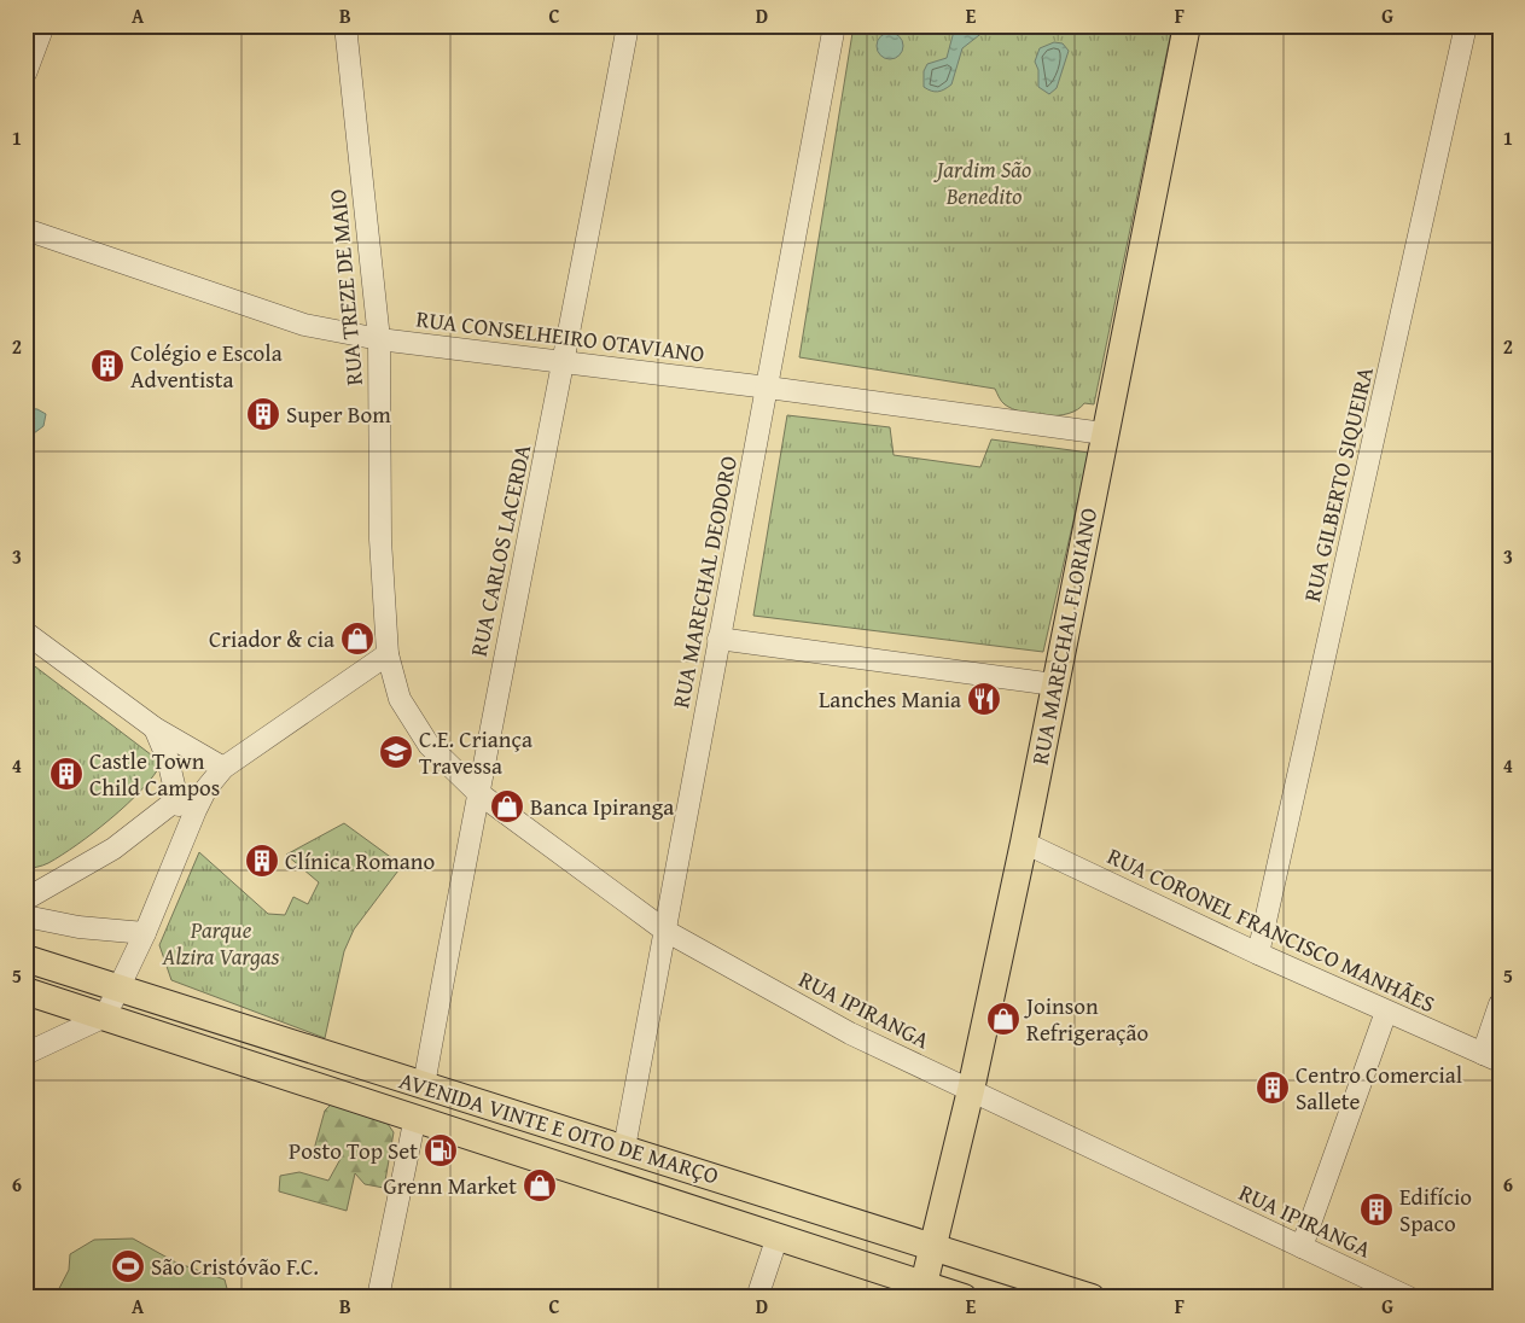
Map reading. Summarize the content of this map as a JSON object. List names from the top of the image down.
{
  "streets": {
    "main road": ["RUA MARECHAL FLORIANO", "AVENIDA VINTE E OITO DE MARÇO"],
    "street": [
      "RUA TREZE DE MAIO",
      "RUA CONSELHEIRO OTAVIANO",
      "RUA GILBERTO SIQUEIRA",
      "RUA CARLOS LACERDA",
      "RUA MARECHAL DEODORO",
      "RUA CORONEL FRANCISCO MANHÃES",
      "RUA IPIRANGA"
    ]
  },
  "crossings": [
    ["RUA TREZE DE MAIO", "RUA CONSELHEIRO OTAVIANO"],
    ["RUA TREZE DE MAIO", "RUA IPIRANGA"],
    ["RUA CONSELHEIRO OTAVIANO", "RUA CARLOS LACERDA"],
    ["RUA CONSELHEIRO OTAVIANO", "RUA MARECHAL DEODORO"],
    ["RUA CONSELHEIRO OTAVIANO", "RUA MARECHAL FLORIANO"],
    ["RUA GILBERTO SIQUEIRA", "RUA CORONEL FRANCISCO MANHÃES"],
    ["RUA CARLOS LACERDA", "RUA IPIRANGA"],
    ["RUA CARLOS LACERDA", "AVENIDA VINTE E OITO DE MARÇO"],
    ["RUA MARECHAL DEODORO", "RUA IPIRANGA"],
    ["RUA MARECHAL DEODORO", "AVENIDA VINTE E OITO DE MARÇO"],
    ["RUA MARECHAL FLORIANO", "RUA CORONEL FRANCISCO MANHÃES"],
    ["RUA MARECHAL FLORIANO", "RUA IPIRANGA"],
    ["RUA MARECHAL FLORIANO", "AVENIDA VINTE E OITO DE MARÇO"]
  ],
  "parks": ["Jardim São Benedito", "Parque Alzira Vargas"],
  "places": {
    "building": [
      "Colégio e Escola Adventista",
      "Super Bom",
      "Castle Town Child Campos",
      "Clínica Romano",
      "Centro Comercial Sallete",
      "Edifício Spaco"
    ],
    "shop": [
      "Criador & cia",
      "Banca Ipiranga",
      "Joinson Refrigeração",
      "Grenn Market"
    ],
    "restaurant": ["Lanches Mania"],
    "school or university": ["C.E. Criança Travessa"],
    "fuel station": ["Posto Top Set"],
    "sports": ["São Cristóvão F.C."]
  },
  "grid": {
    "columns": [
      "A",
      "B",
      "C",
      "D",
      "E",
      "F",
      "G"
    ],
    "rows": [
      "1",
      "2",
      "3",
      "4",
      "5",
      "6"
    ]
  }
}
